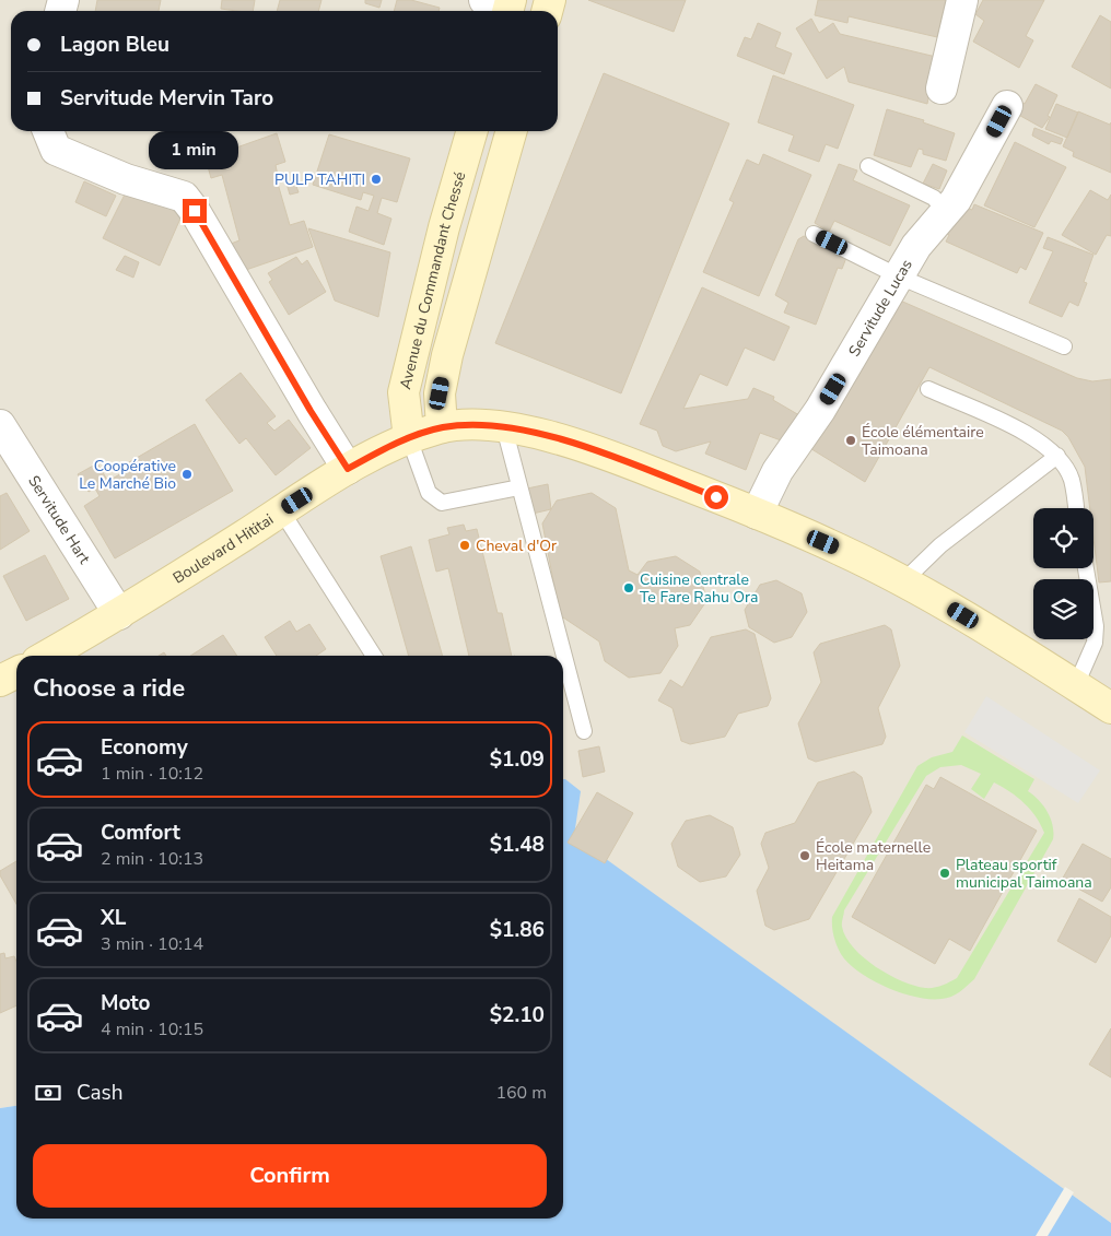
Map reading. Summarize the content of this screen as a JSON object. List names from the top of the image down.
{
  "streets": {
    "main road": ["Avenue du Commandant Chessé", "Boulevard Hititai"],
    "street": ["Servitude Lucas", "Servitude Hart"]
  },
  "crossings": [
    ["Avenue du Commandant Chessé", "Boulevard Hititai"],
    ["Servitude Lucas", "Boulevard Hititai"],
    ["Servitude Hart", "Boulevard Hititai"]
  ],
  "places": [
    "PULP TAHITI",
    "École élémentaire Taimoana",
    "Coopérative Le Marché Bio",
    "Cheval d'Or",
    "Cuisine centrale Te Fare Rahu Ora",
    "École maternelle Heitama",
    "Plateau sportif municipal Taimoana"
  ],
  "page": {
    "banner": ["Lagon Bleu", "Servitude Mervin Taro"],
    "bubble": "1 min",
    "heading": "Choose a ride",
    "list": [
      {
        "name": "Economy",
        "note": "1 min · 10:12",
        "value": "$1.09"
      },
      {
        "name": "Comfort",
        "note": "2 min · 10:13",
        "value": "$1.48"
      },
      {
        "name": "XL",
        "note": "3 min · 10:14",
        "value": "$1.86"
      },
      {
        "name": "Moto",
        "note": "4 min · 10:15",
        "value": "$2.10"
      }
    ],
    "pay": ["Cash", "160 m"],
    "buttons": "Confirm"
  }
}
